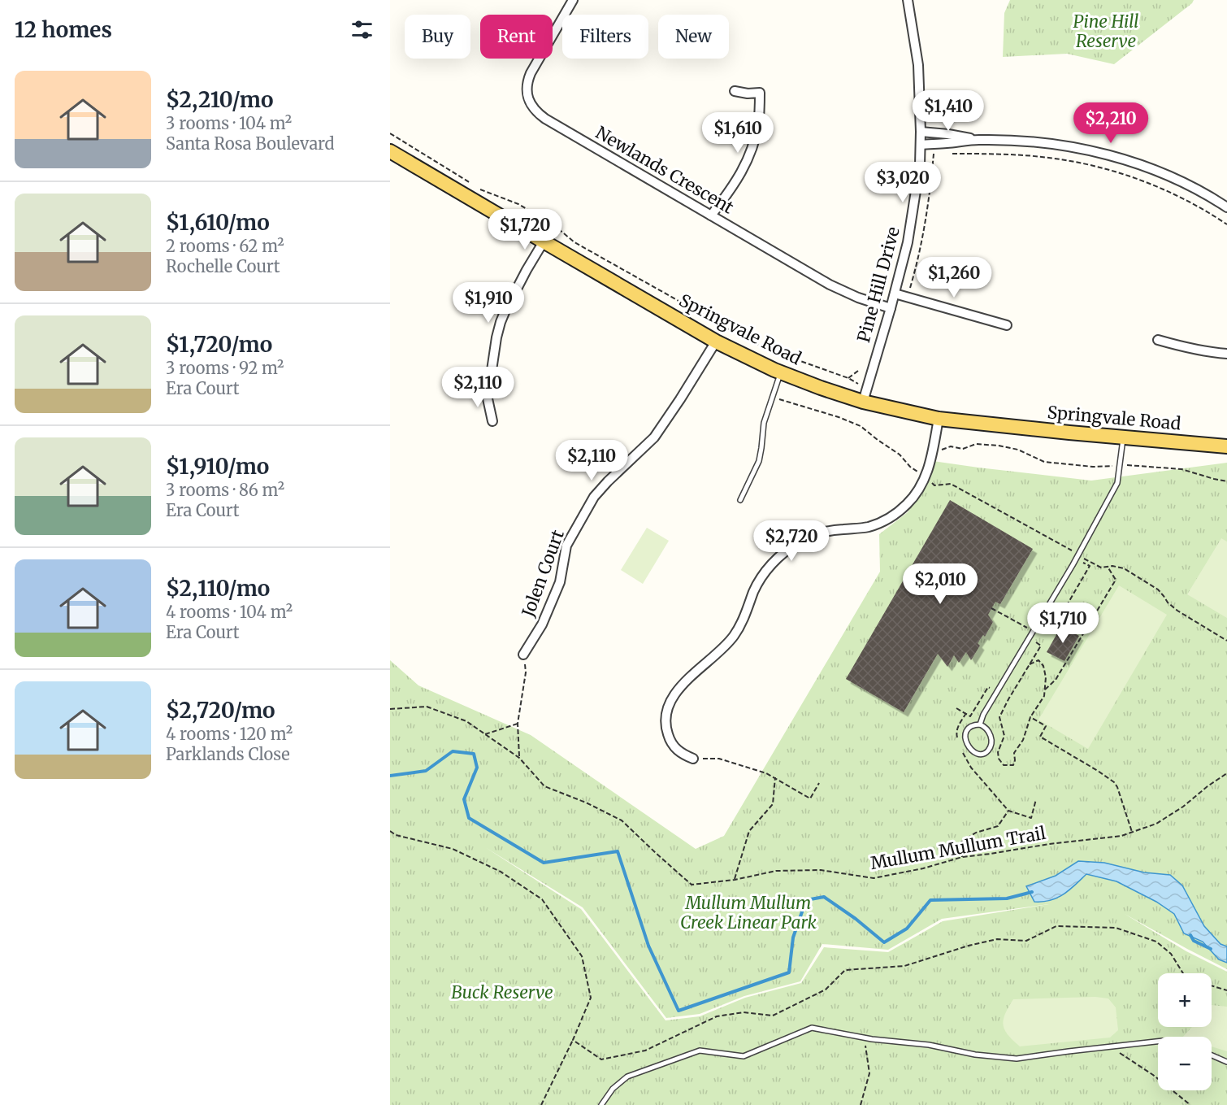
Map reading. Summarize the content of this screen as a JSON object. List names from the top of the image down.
{
  "streets": {
    "main road": ["Springvale Road"],
    "street": ["Newlands Crescent", "Pine Hill Drive", "Jolen Court"],
    "path": ["Mullum Mullum Trail"]
  },
  "crossings": [
    ["Newlands Crescent", "Pine Hill Drive"],
    ["Pine Hill Drive", "Springvale Road"],
    ["Springvale Road", "Jolen Court"]
  ],
  "parks": ["Pine Hill Reserve", "Mullum Mullum Creek Linear Park", "Buck Reserve"],
  "page": {
    "heading": "12 homes",
    "chip": [
      "Buy",
      "Rent",
      "Filters",
      "New"
    ],
    "list": [
      {
        "name": "$2,210/mo",
        "note": "3 rooms · 104 m² · Santa Rosa Boulevard"
      },
      {
        "name": "$1,610/mo",
        "note": "2 rooms · 62 m² · Rochelle Court"
      },
      {
        "name": "$1,720/mo",
        "note": "3 rooms · 92 m² · Era Court"
      },
      {
        "name": "$1,910/mo",
        "note": "3 rooms · 86 m² · Era Court"
      },
      {
        "name": "$2,110/mo",
        "note": "4 rooms · 104 m² · Era Court"
      },
      {
        "name": "$2,720/mo",
        "note": "4 rooms · 120 m² · Parklands Close"
      }
    ],
    "price": [
      "$1,410",
      "$2,210",
      "$1,610",
      "$3,020",
      "$1,720",
      "$1,260",
      "$1,910",
      "$2,110",
      "$2,110",
      "$2,720",
      "$2,010",
      "$1,710"
    ],
    "map_buttons": ["+", "−"]
  }
}
